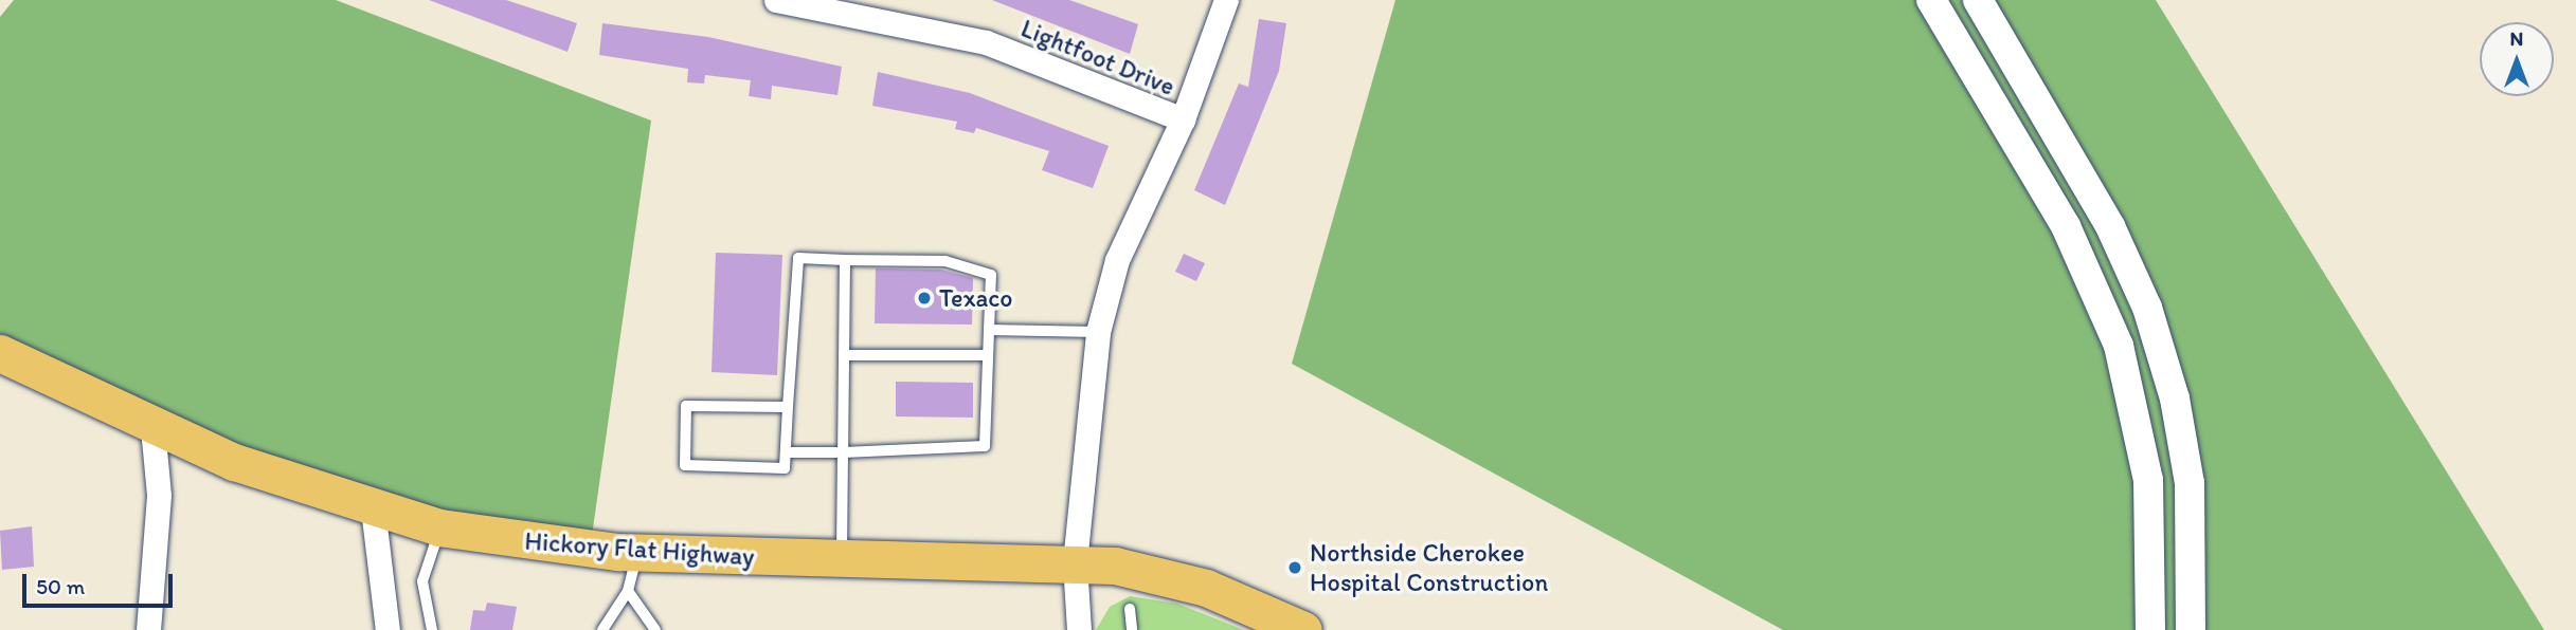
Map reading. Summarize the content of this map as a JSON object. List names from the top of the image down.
{
  "streets": {
    "main road": ["Hickory Flat Highway"],
    "street": ["Lightfoot Drive"]
  },
  "places": ["Texaco", "Northside Cherokee Hospital Construction"],
  "scale_bar": "50 m",
  "north": "top"
}
